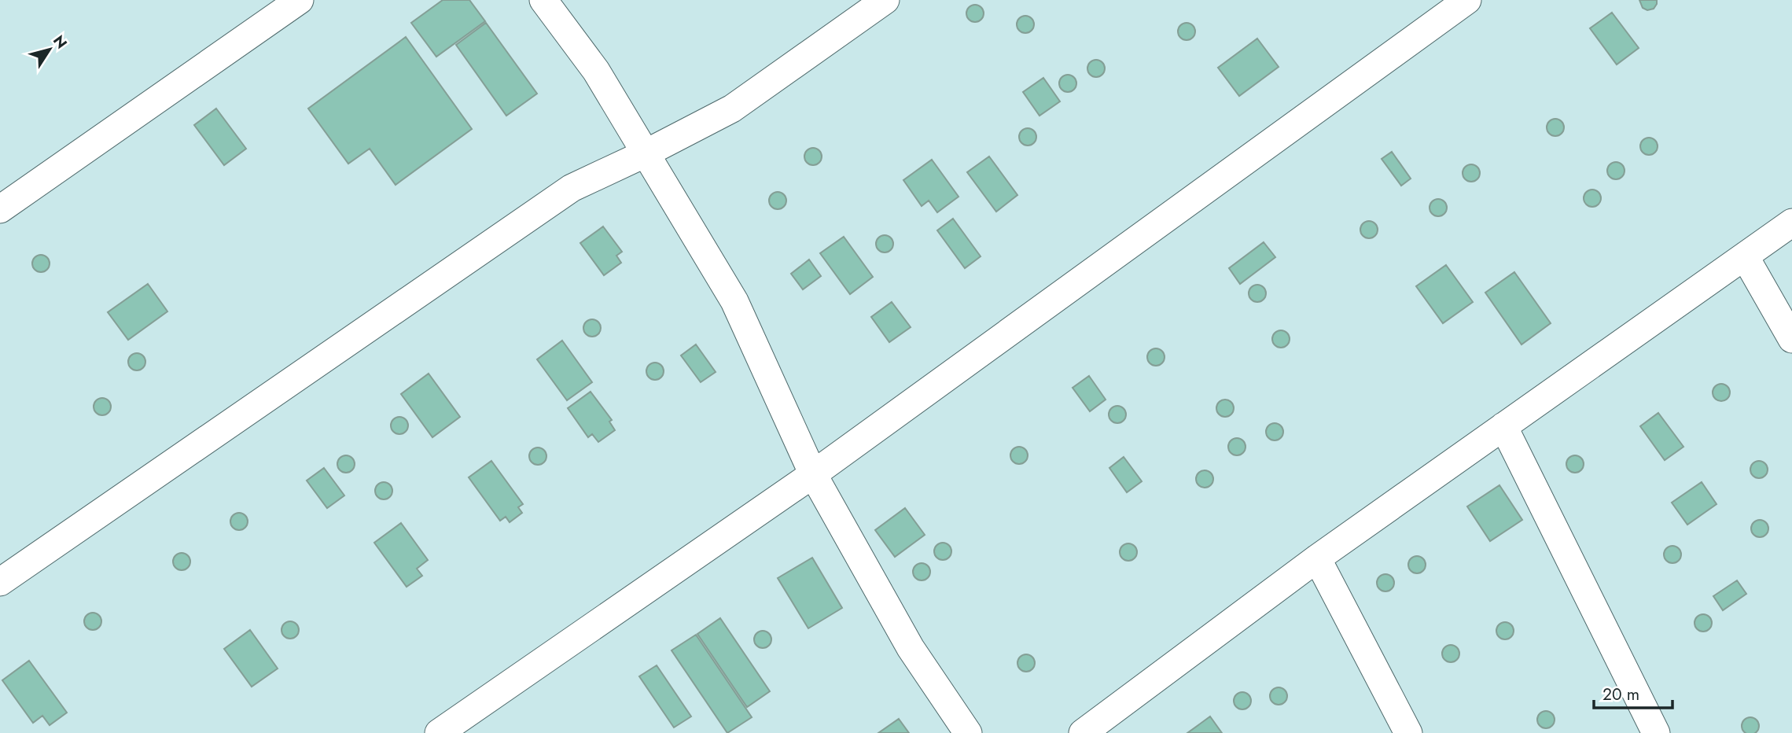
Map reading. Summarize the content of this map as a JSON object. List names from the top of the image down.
{
  "scale_bar": "20 m",
  "north": "top right"
}
